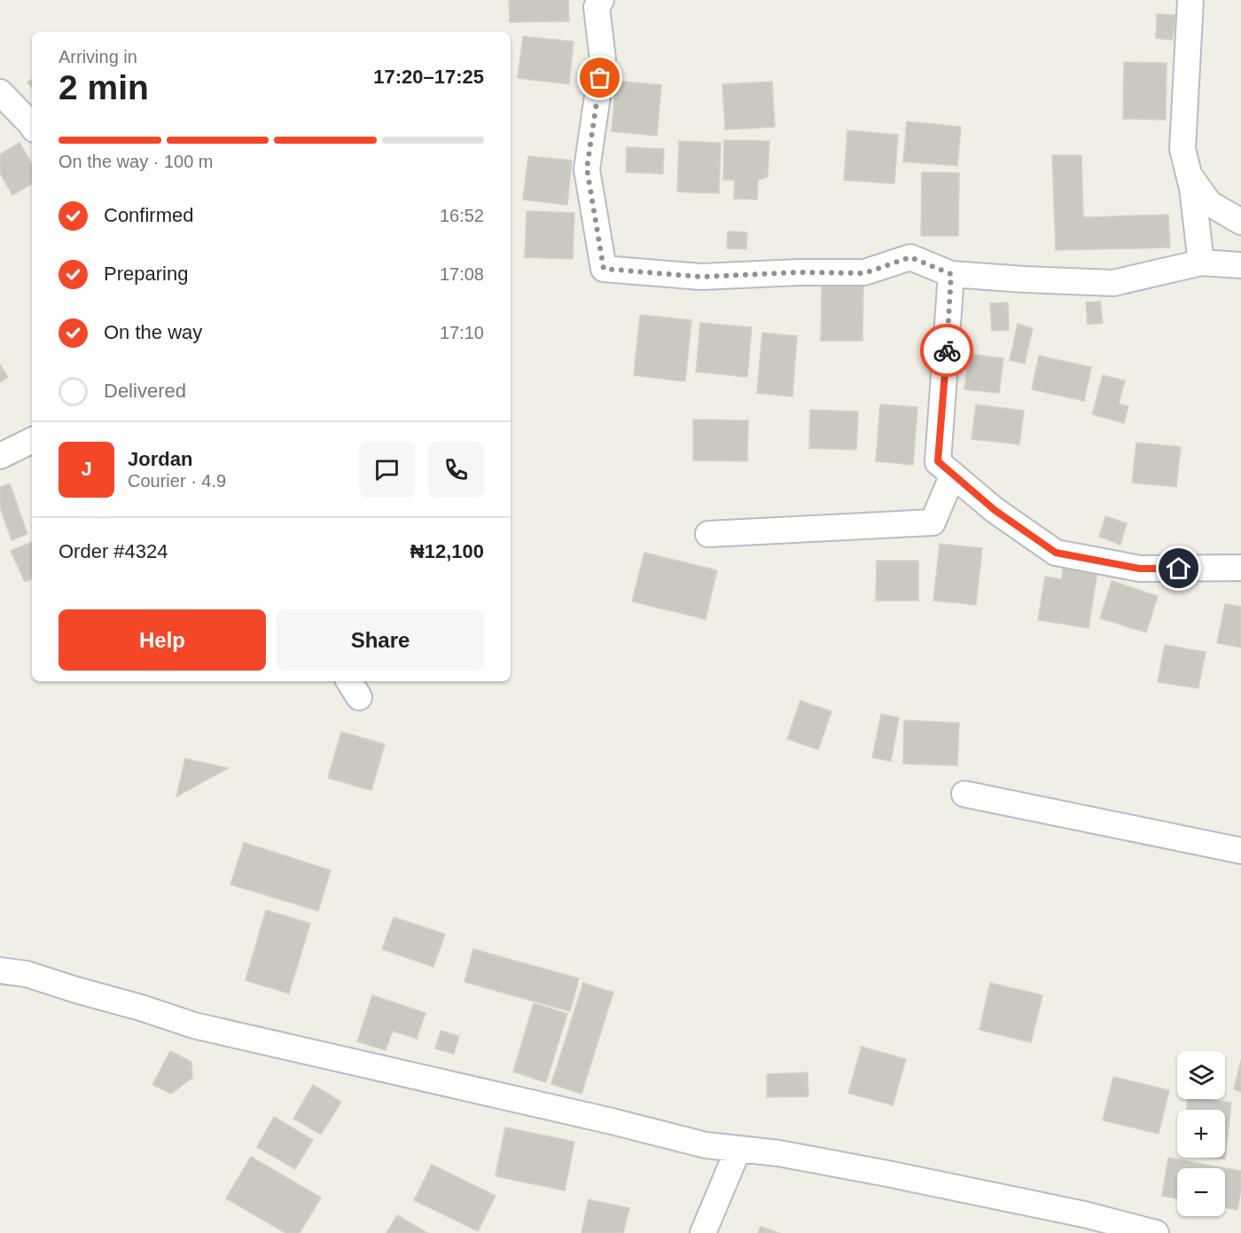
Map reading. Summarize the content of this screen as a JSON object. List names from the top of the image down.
{
  "page": {
    "heading": ["2 min", "Arriving in", "17:20–17:25"],
    "panel": [
      "Jordan",
      "Courier · 4.9",
      "Order #4324",
      "₦12,100"
    ],
    "bar": "On the way · 100 m",
    "list": [
      ["Confirmed", "16:52"],
      ["Preparing", "17:08"],
      ["On the way", "17:10"],
      "Delivered"
    ],
    "round": "J",
    "buttons": ["Help", "Share"],
    "map_buttons": ["+", "−"]
  }
}
